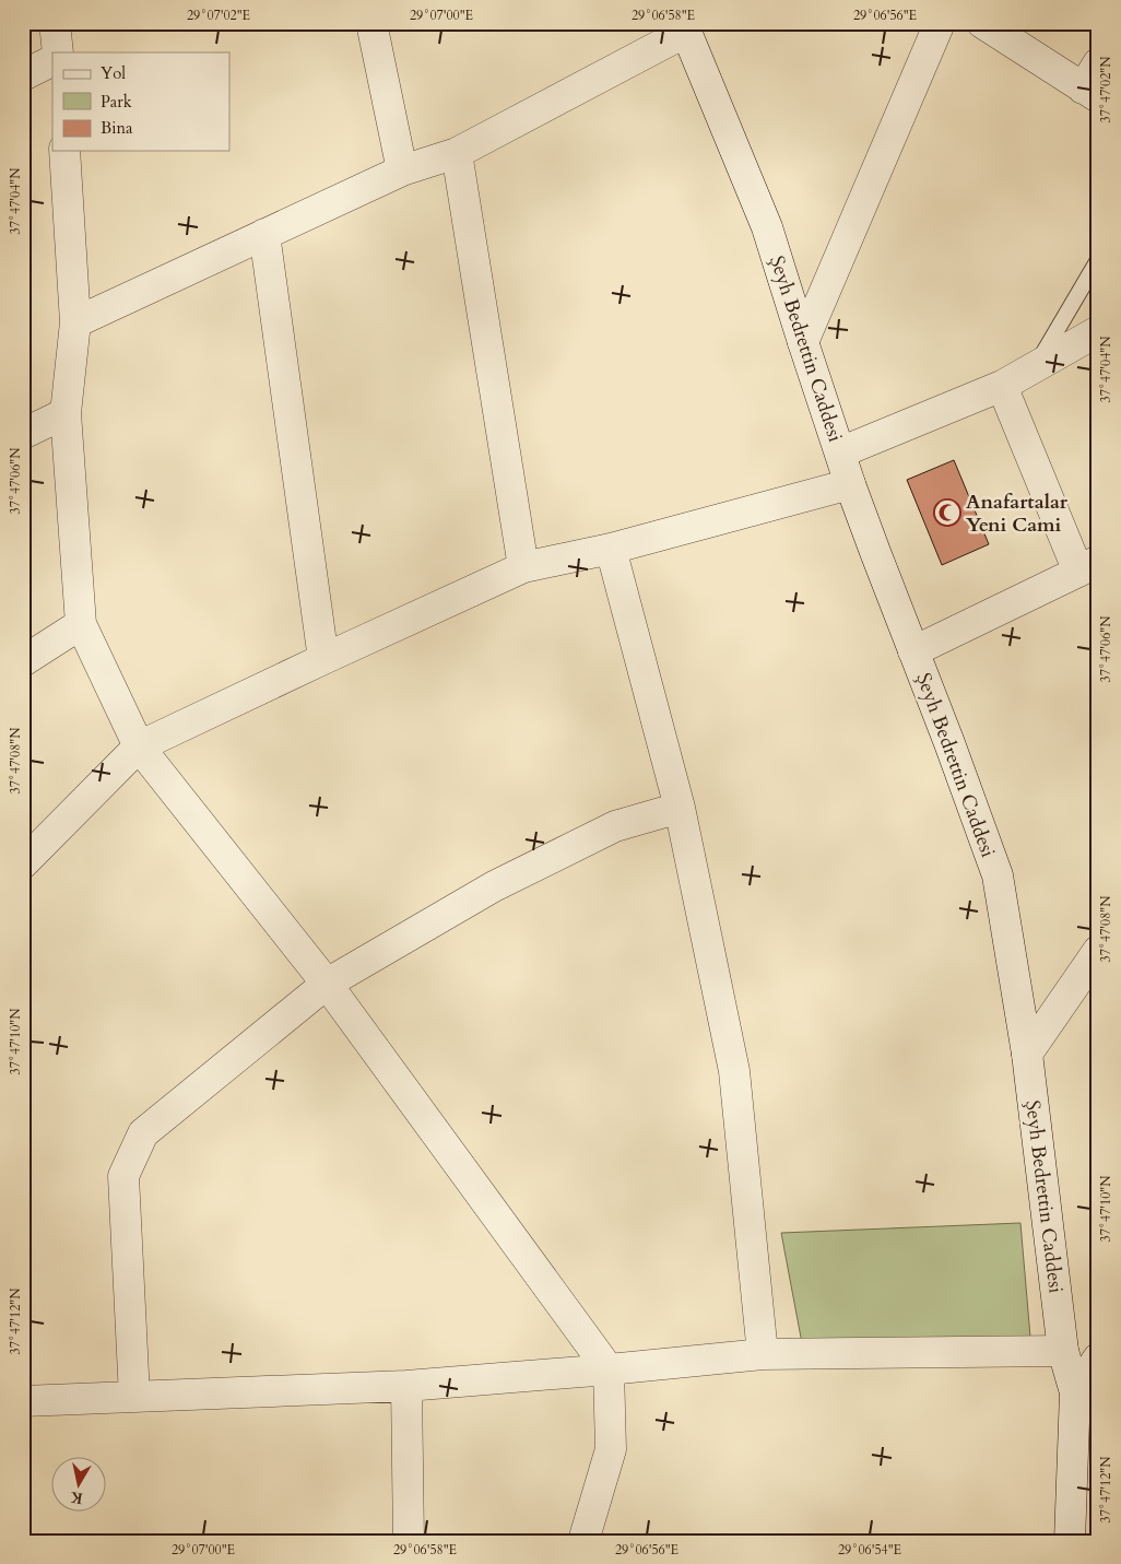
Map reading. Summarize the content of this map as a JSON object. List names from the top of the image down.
{
  "streets": {
    "street": ["Şeyh Bedrettin Caddesi"]
  },
  "places": {
    "mosque": ["Anafartalar Yeni Cami"]
  },
  "legend": ["Yol", "Park", "Bina"],
  "north": "bottom",
  "coordinates": [
    "29°07'02\"E",
    "29°07'00\"E",
    "29°06'58\"E",
    "29°06'56\"E",
    "37°47'02\"N",
    "37°47'04\"N",
    "37°47'06\"N",
    "37°47'08\"N",
    "37°47'10\"N",
    "37°47'12\"N",
    "29°06'54\"E"
  ]
}
